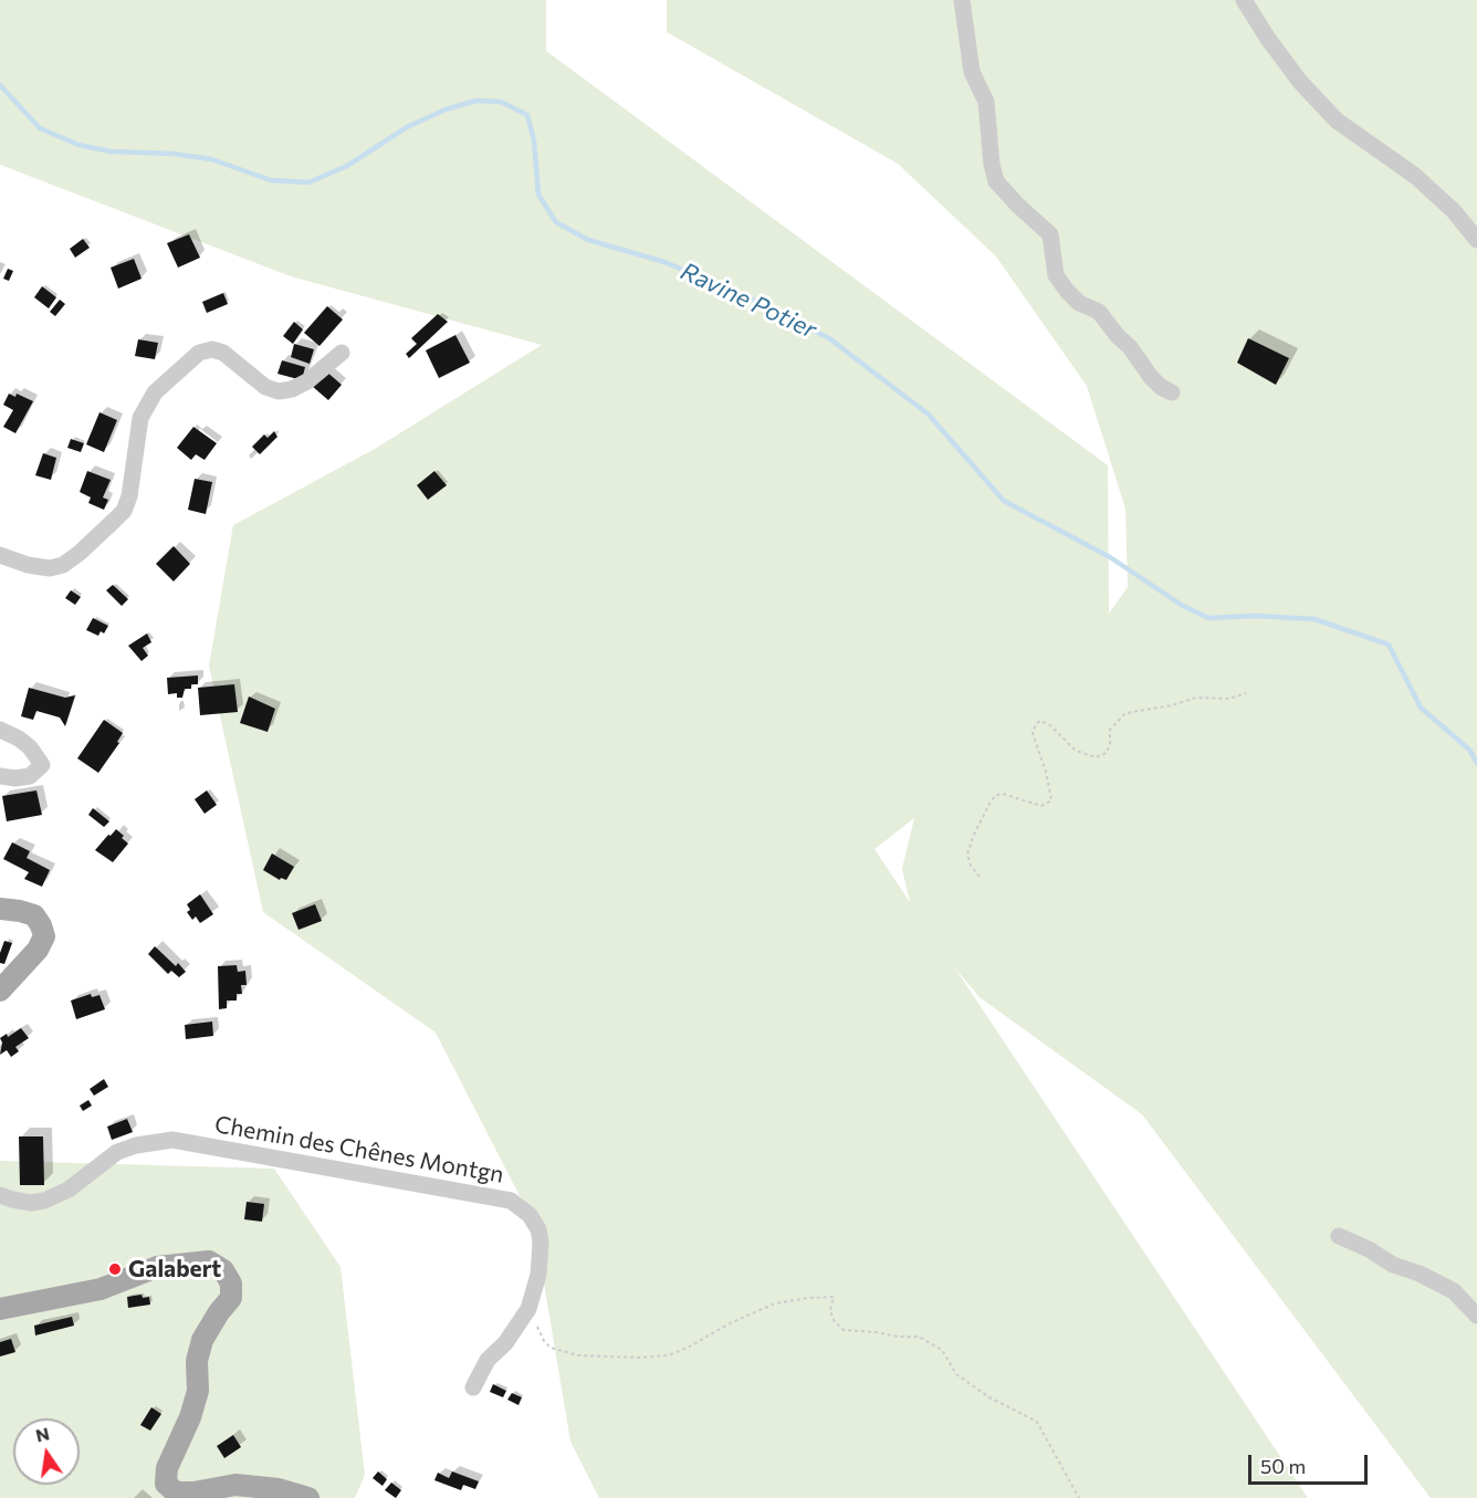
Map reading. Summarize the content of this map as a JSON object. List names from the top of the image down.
{
  "streets": {
    "street": ["Chemin des Chênes Montgn"]
  },
  "water": ["Ravine Potier"],
  "places": ["Galabert"],
  "scale_bar": "50 m",
  "north": "top"
}
